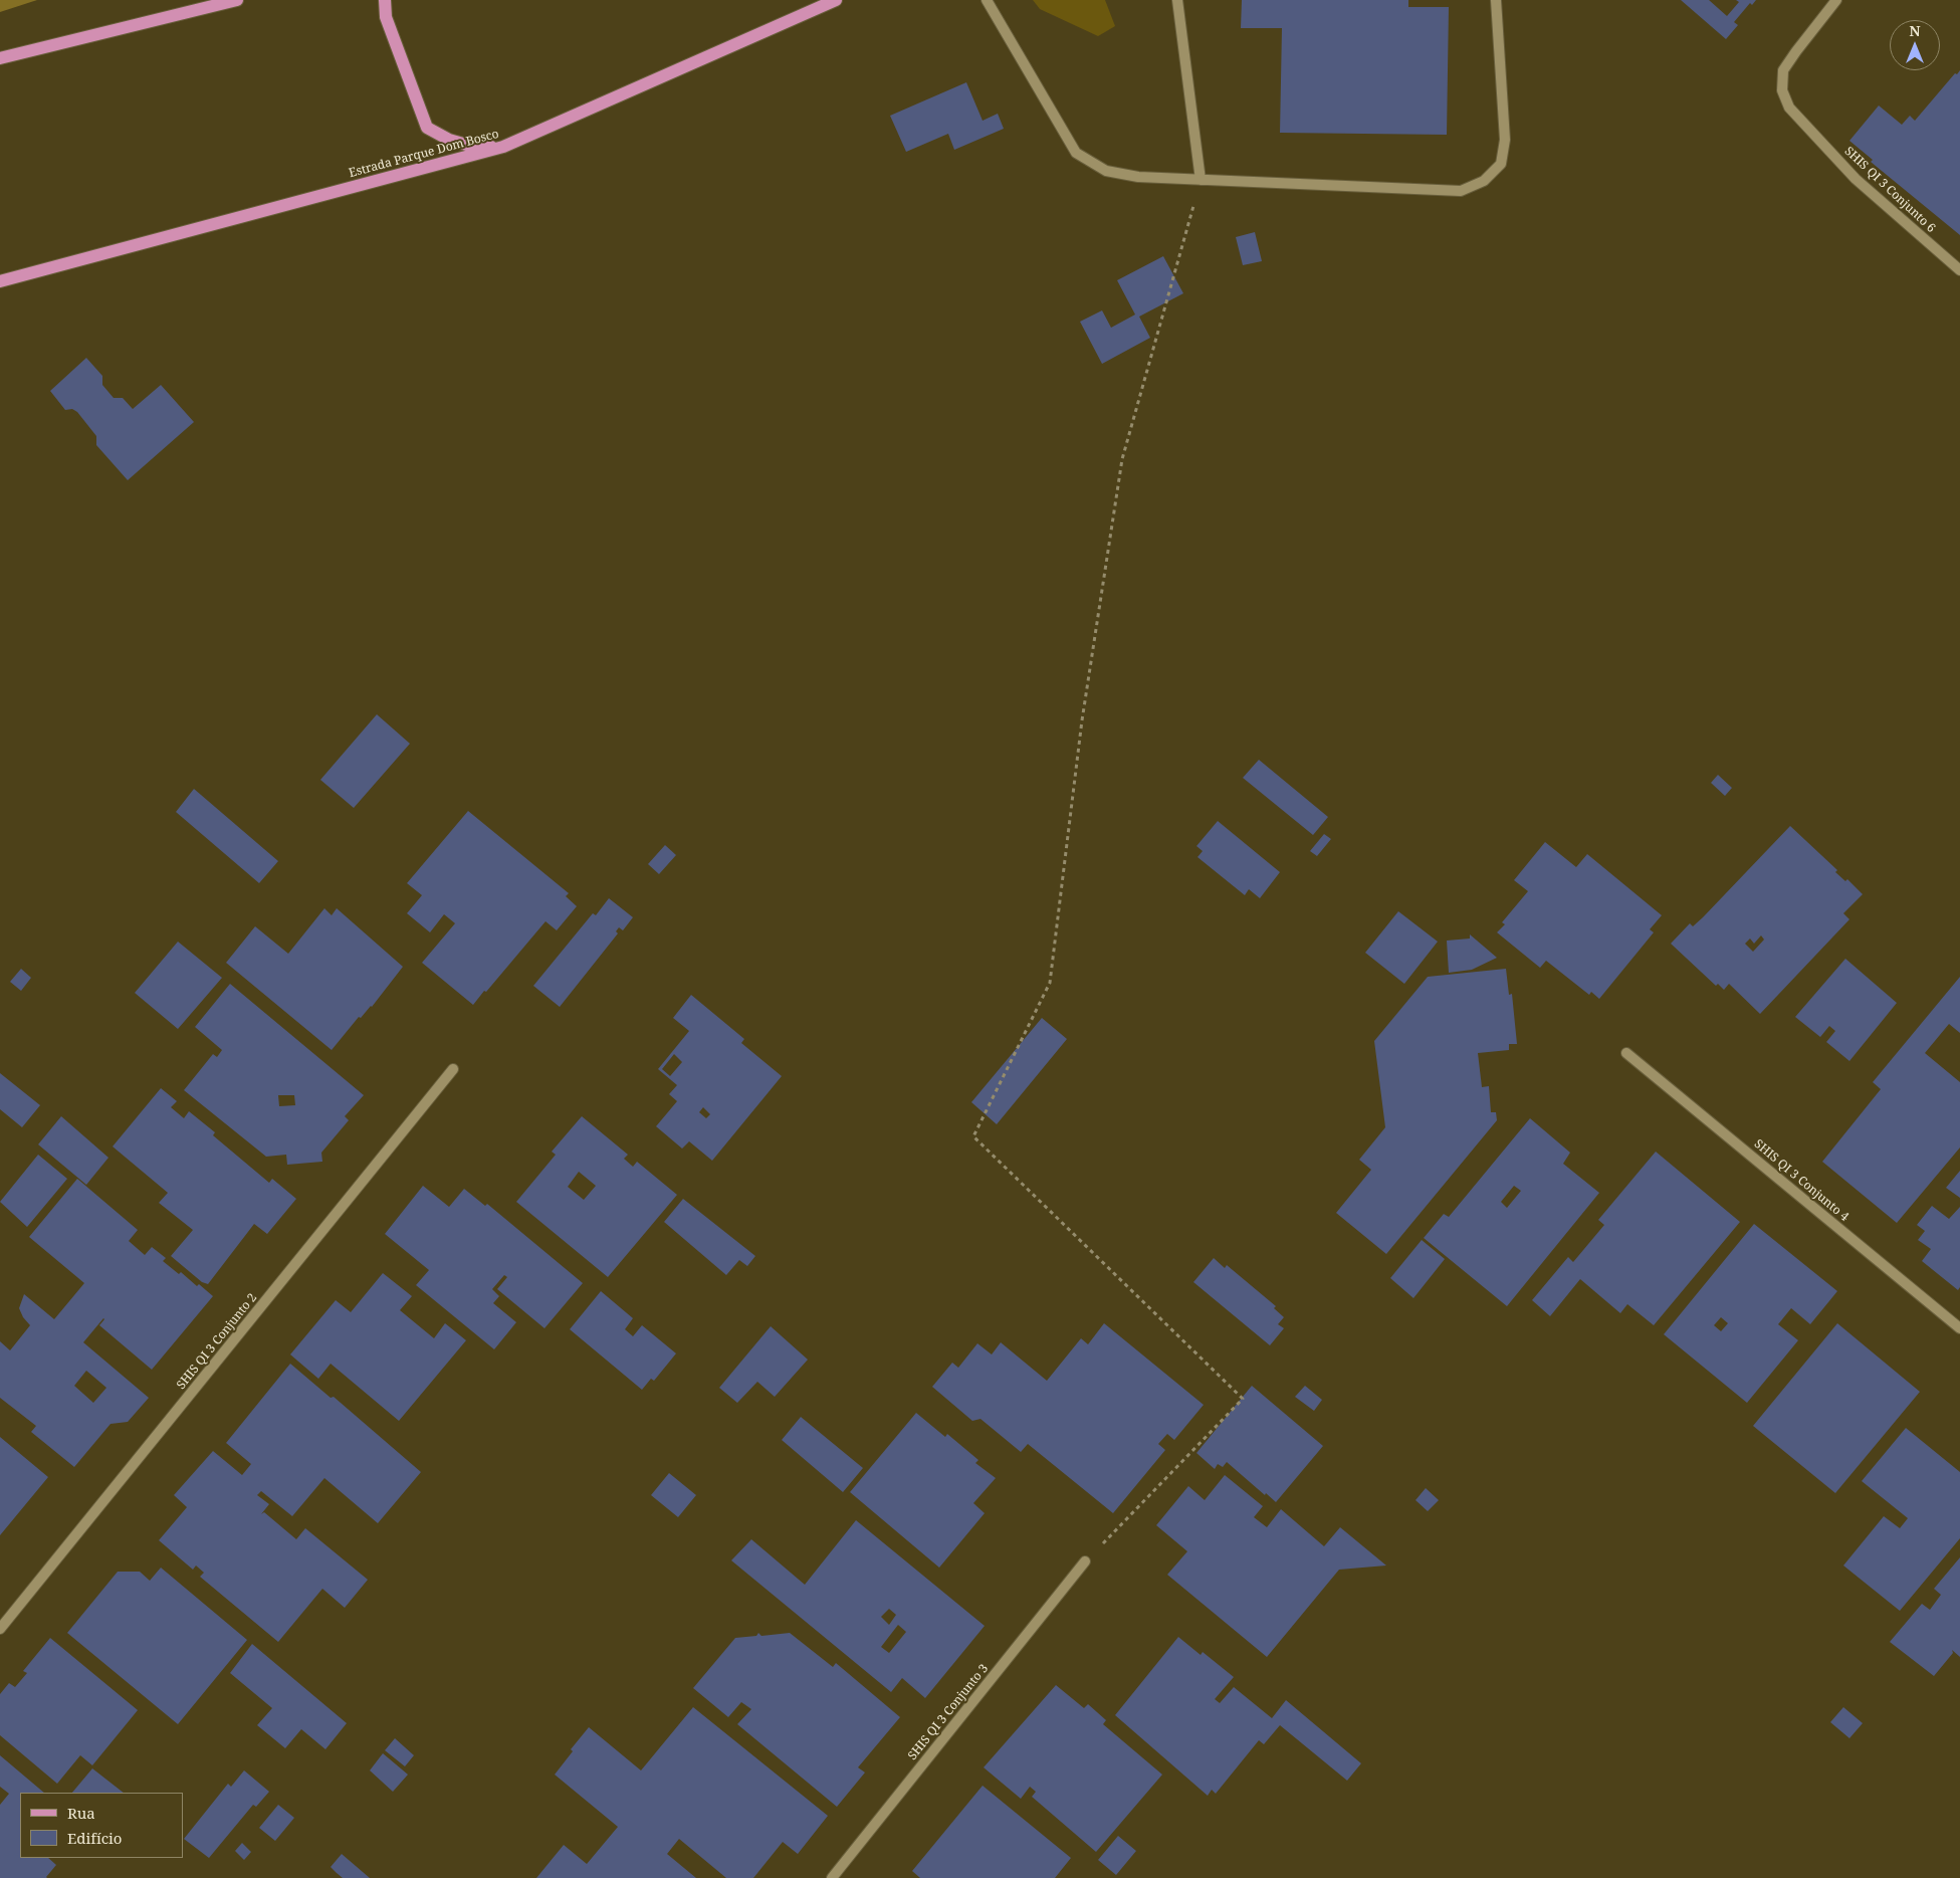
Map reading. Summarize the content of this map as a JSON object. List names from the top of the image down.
{
  "streets": {
    "main road": ["Estrada Parque Dom Bosco"],
    "street": [
      "SHIS QI 3 Conjunto 6",
      "SHIS QI 3 Conjunto 4",
      "SHIS QI 3 Conjunto 2",
      "SHIS QI 3 Conjunto 3"
    ]
  },
  "legend": ["Rua", "Edifício"],
  "north": "top"
}
